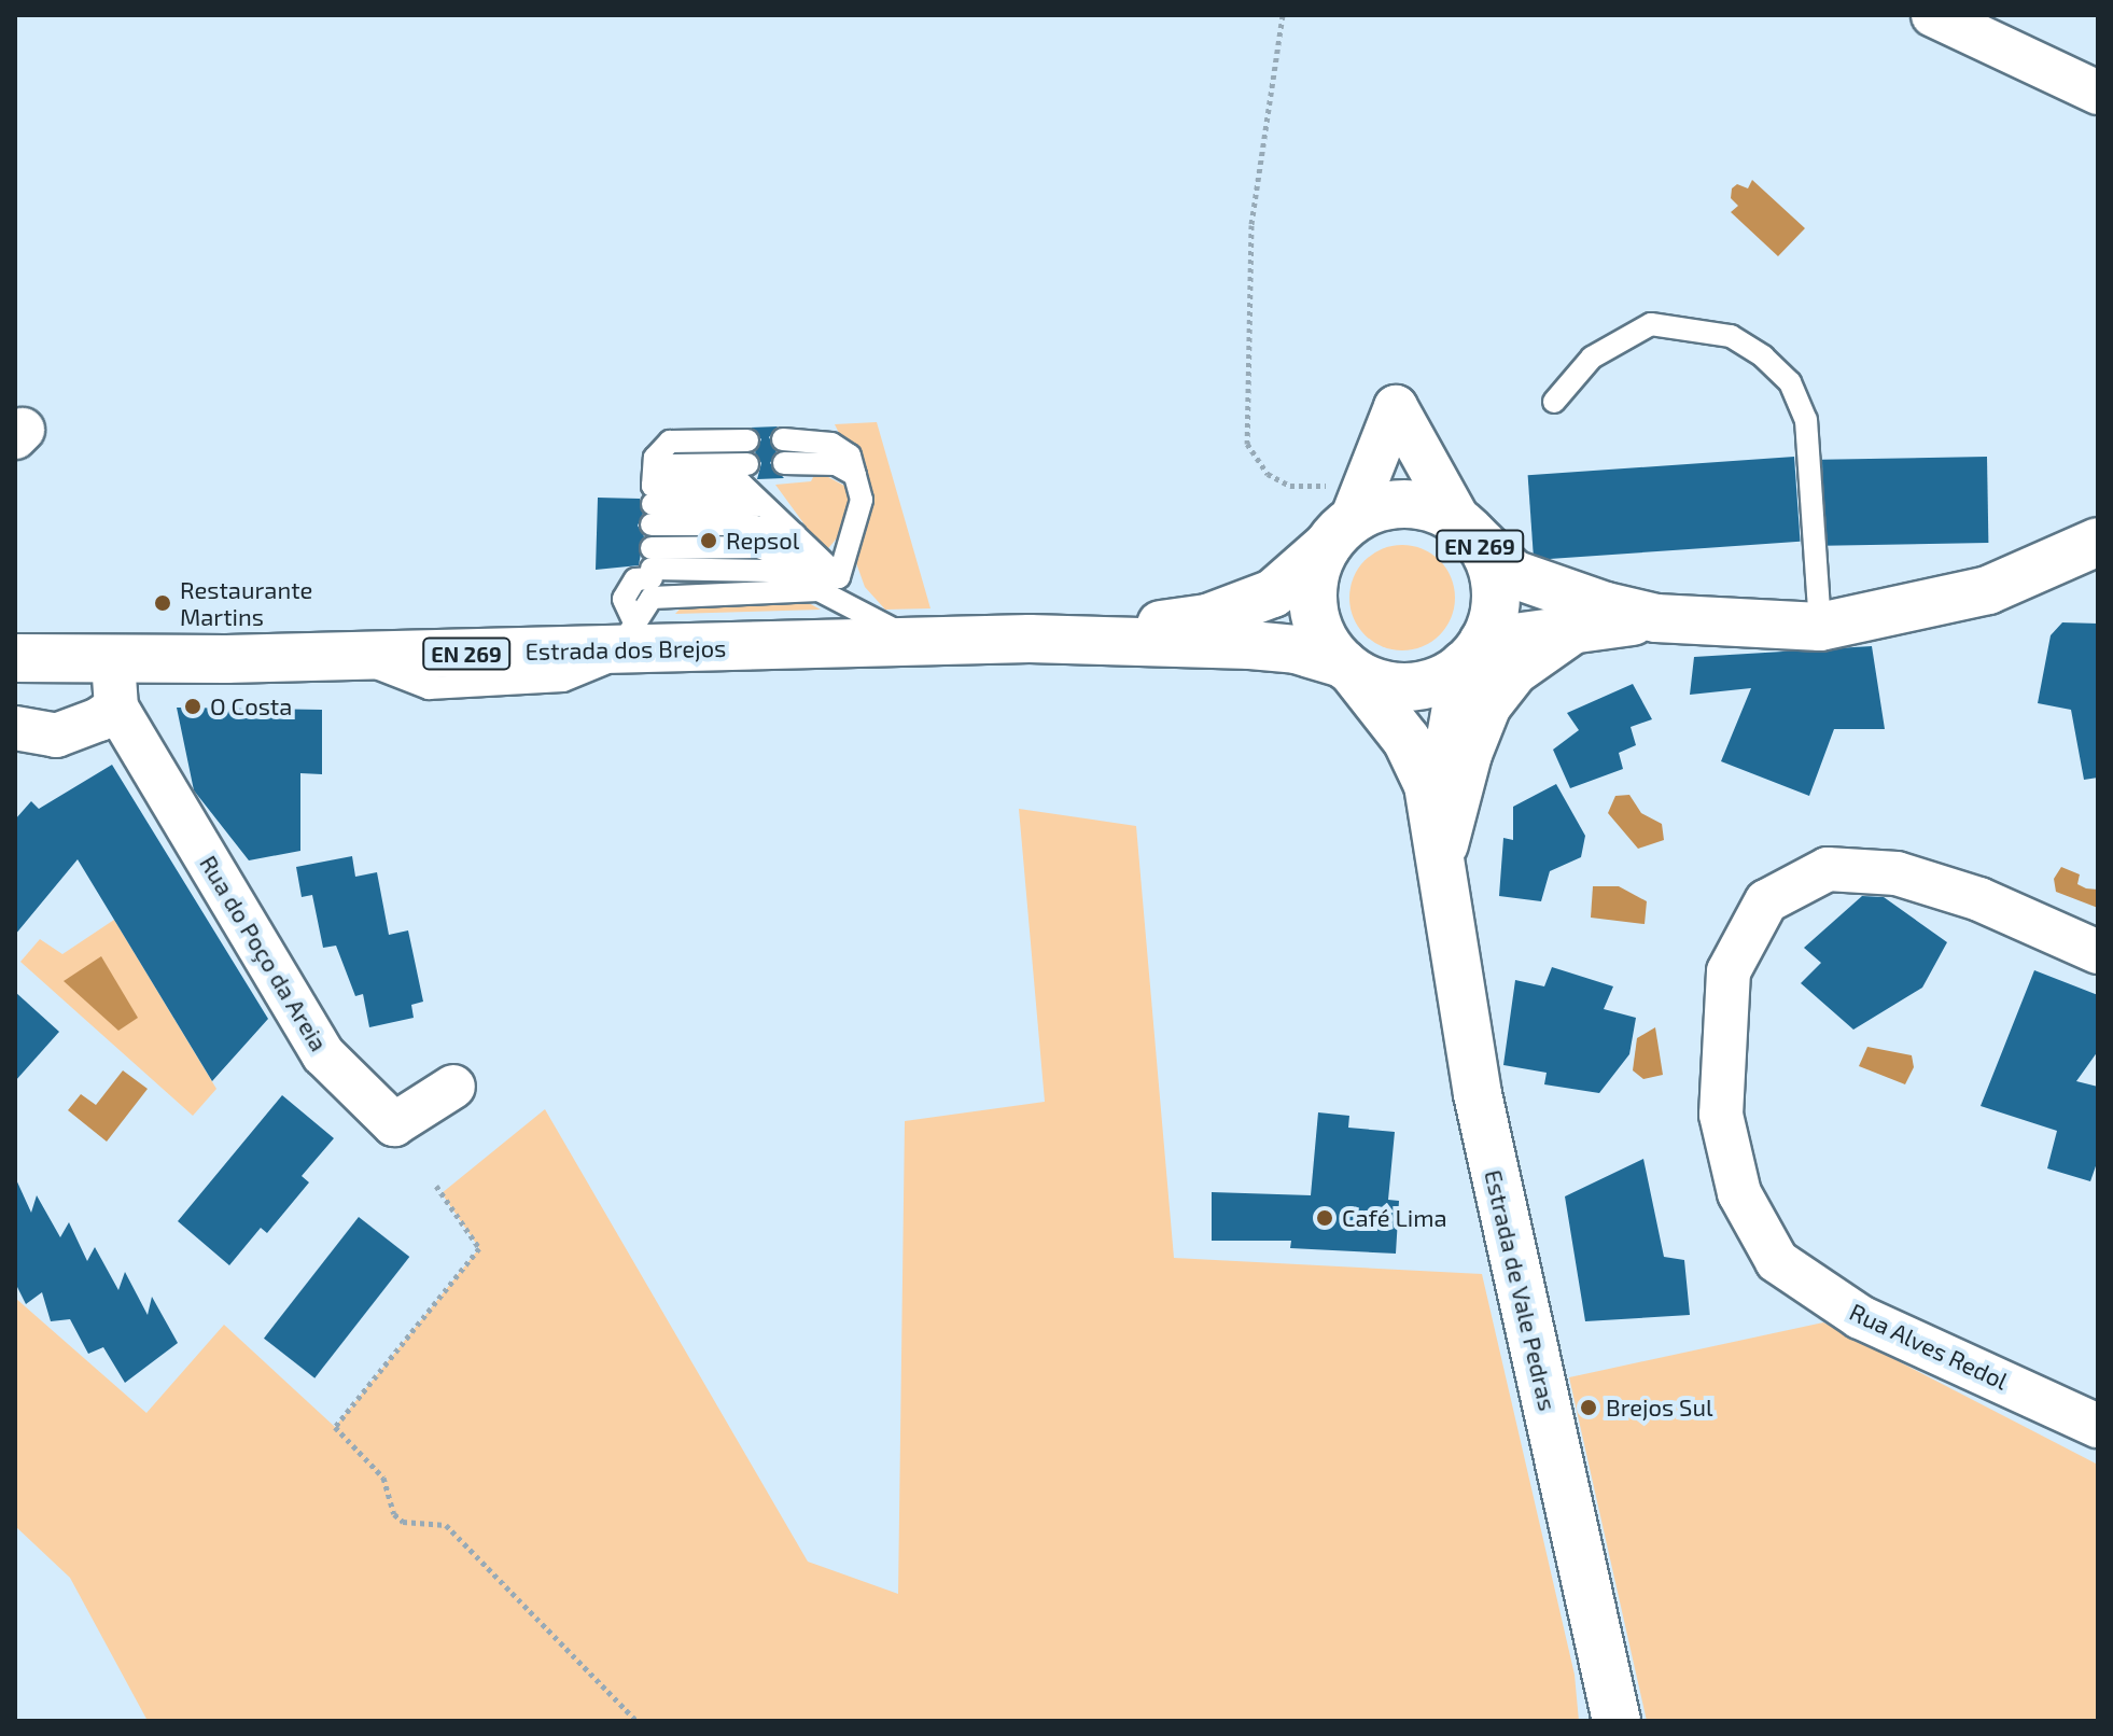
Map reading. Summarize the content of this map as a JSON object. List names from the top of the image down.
{
  "streets": {
    "main road": ["EN 269", "Estrada dos Brejos", "Estrada de Vale Pedras"],
    "street": ["Rua do Poço da Areia", "Rua Alves Redol"]
  },
  "crossings": [
    ["EN 269", "Estrada dos Brejos"],
    ["EN 269", "Estrada de Vale Pedras"],
    ["Estrada dos Brejos", "Estrada de Vale Pedras"]
  ],
  "places": [
    "Repsol",
    "Restaurante Martins",
    "O Costa",
    "Café Lima",
    "Brejos Sul"
  ]
}
